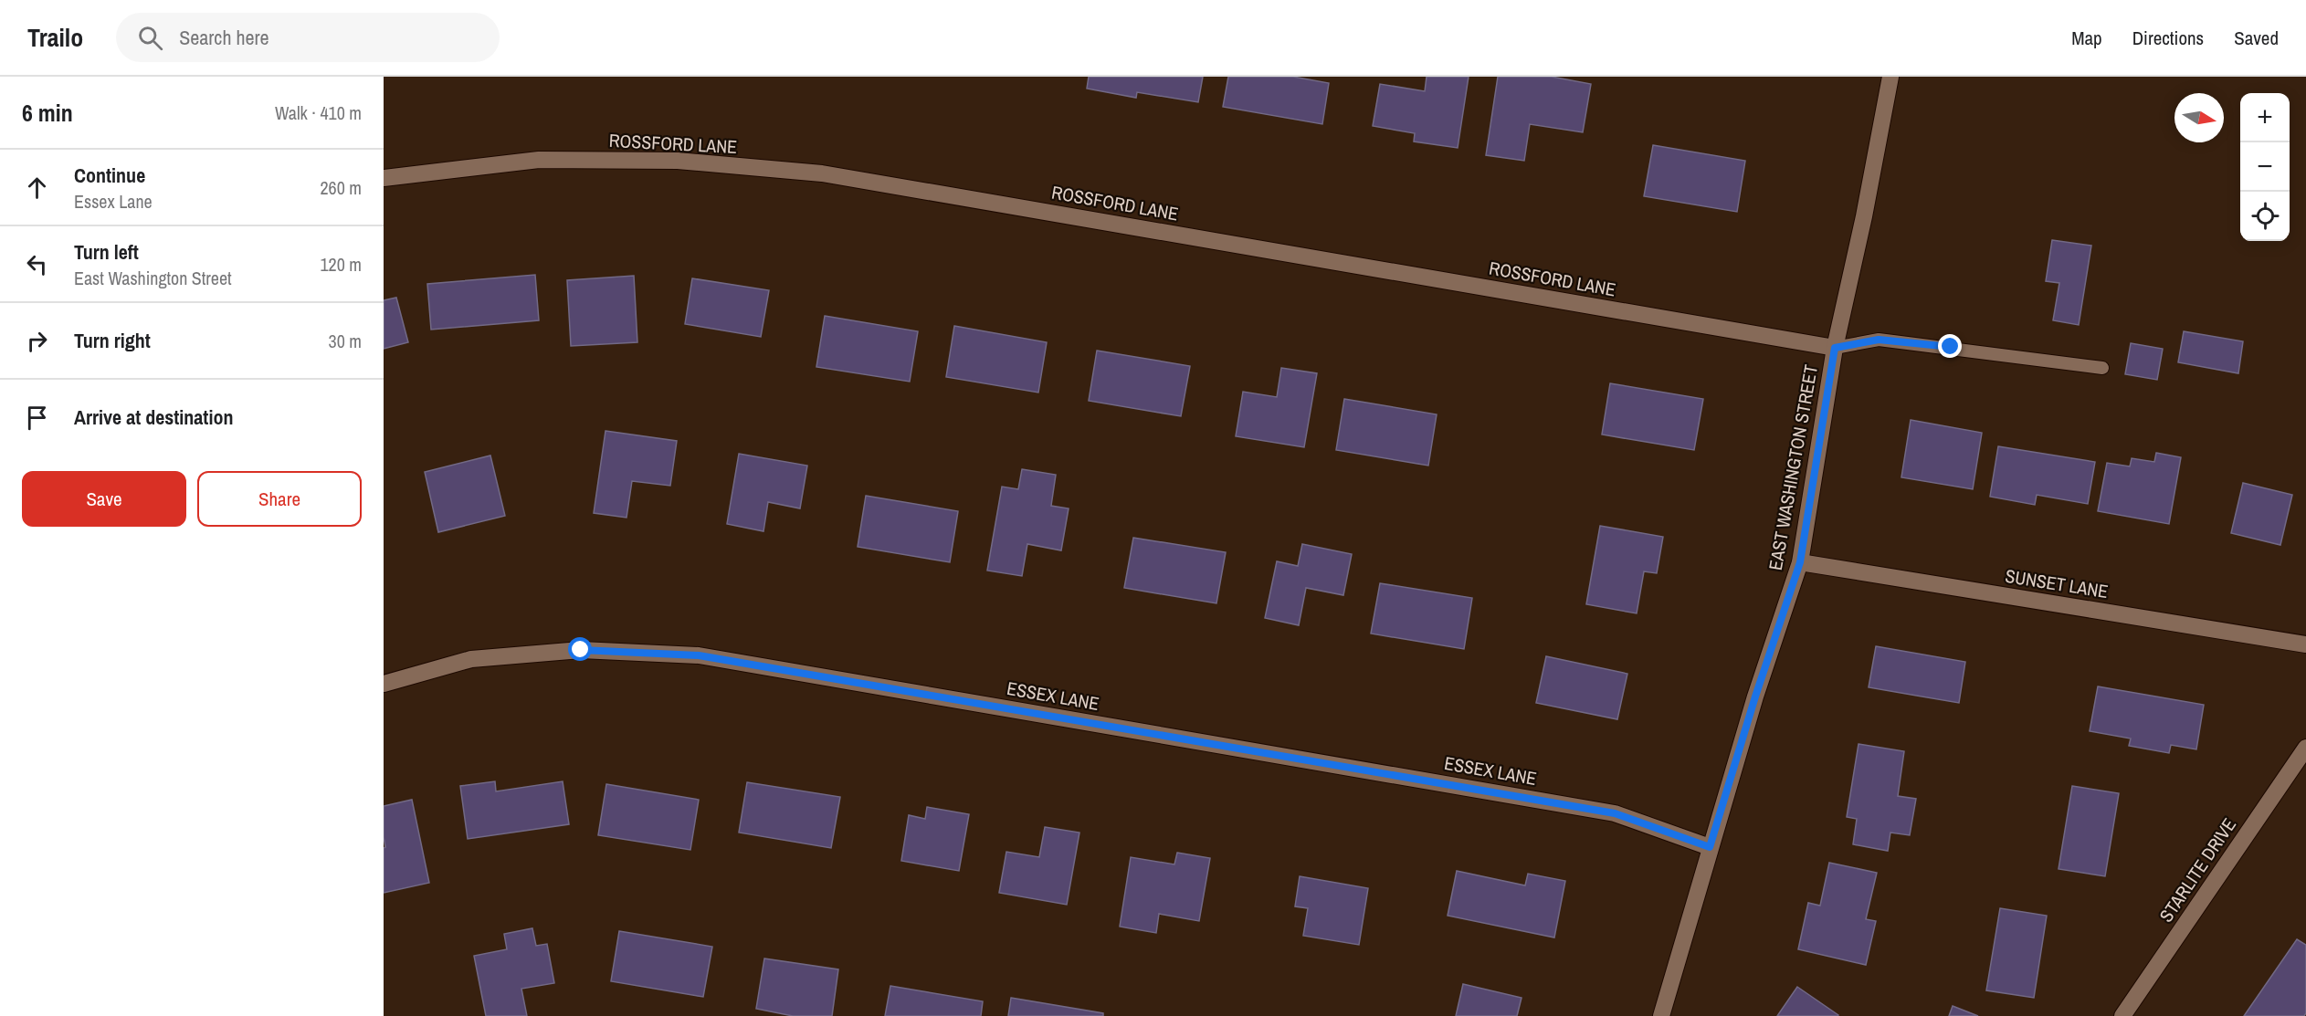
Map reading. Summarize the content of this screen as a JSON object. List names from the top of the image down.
{
  "streets": {
    "street": [
      "ROSSFORD LANE",
      "EAST WASHINGTON STREET",
      "SUNSET LANE",
      "ESSEX LANE",
      "STARLITE DRIVE"
    ]
  },
  "crossings": [
    ["ROSSFORD LANE", "EAST WASHINGTON STREET"],
    ["EAST WASHINGTON STREET", "SUNSET LANE"],
    ["EAST WASHINGTON STREET", "ESSEX LANE"]
  ],
  "north": "right",
  "page": {
    "header": "Trailo",
    "search": "Search here",
    "nav": ["Map", "Directions", "Saved"],
    "heading": ["6 min", "Walk · 410 m"],
    "map_buttons": ["+", "−"],
    "list": [
      ["Continue", "Essex Lane", "260 m"],
      ["Turn left", "East Washington Street", "120 m"],
      ["Turn right", "30 m"],
      "Arrive at destination"
    ],
    "buttons": ["Save", "Share"]
  }
}
